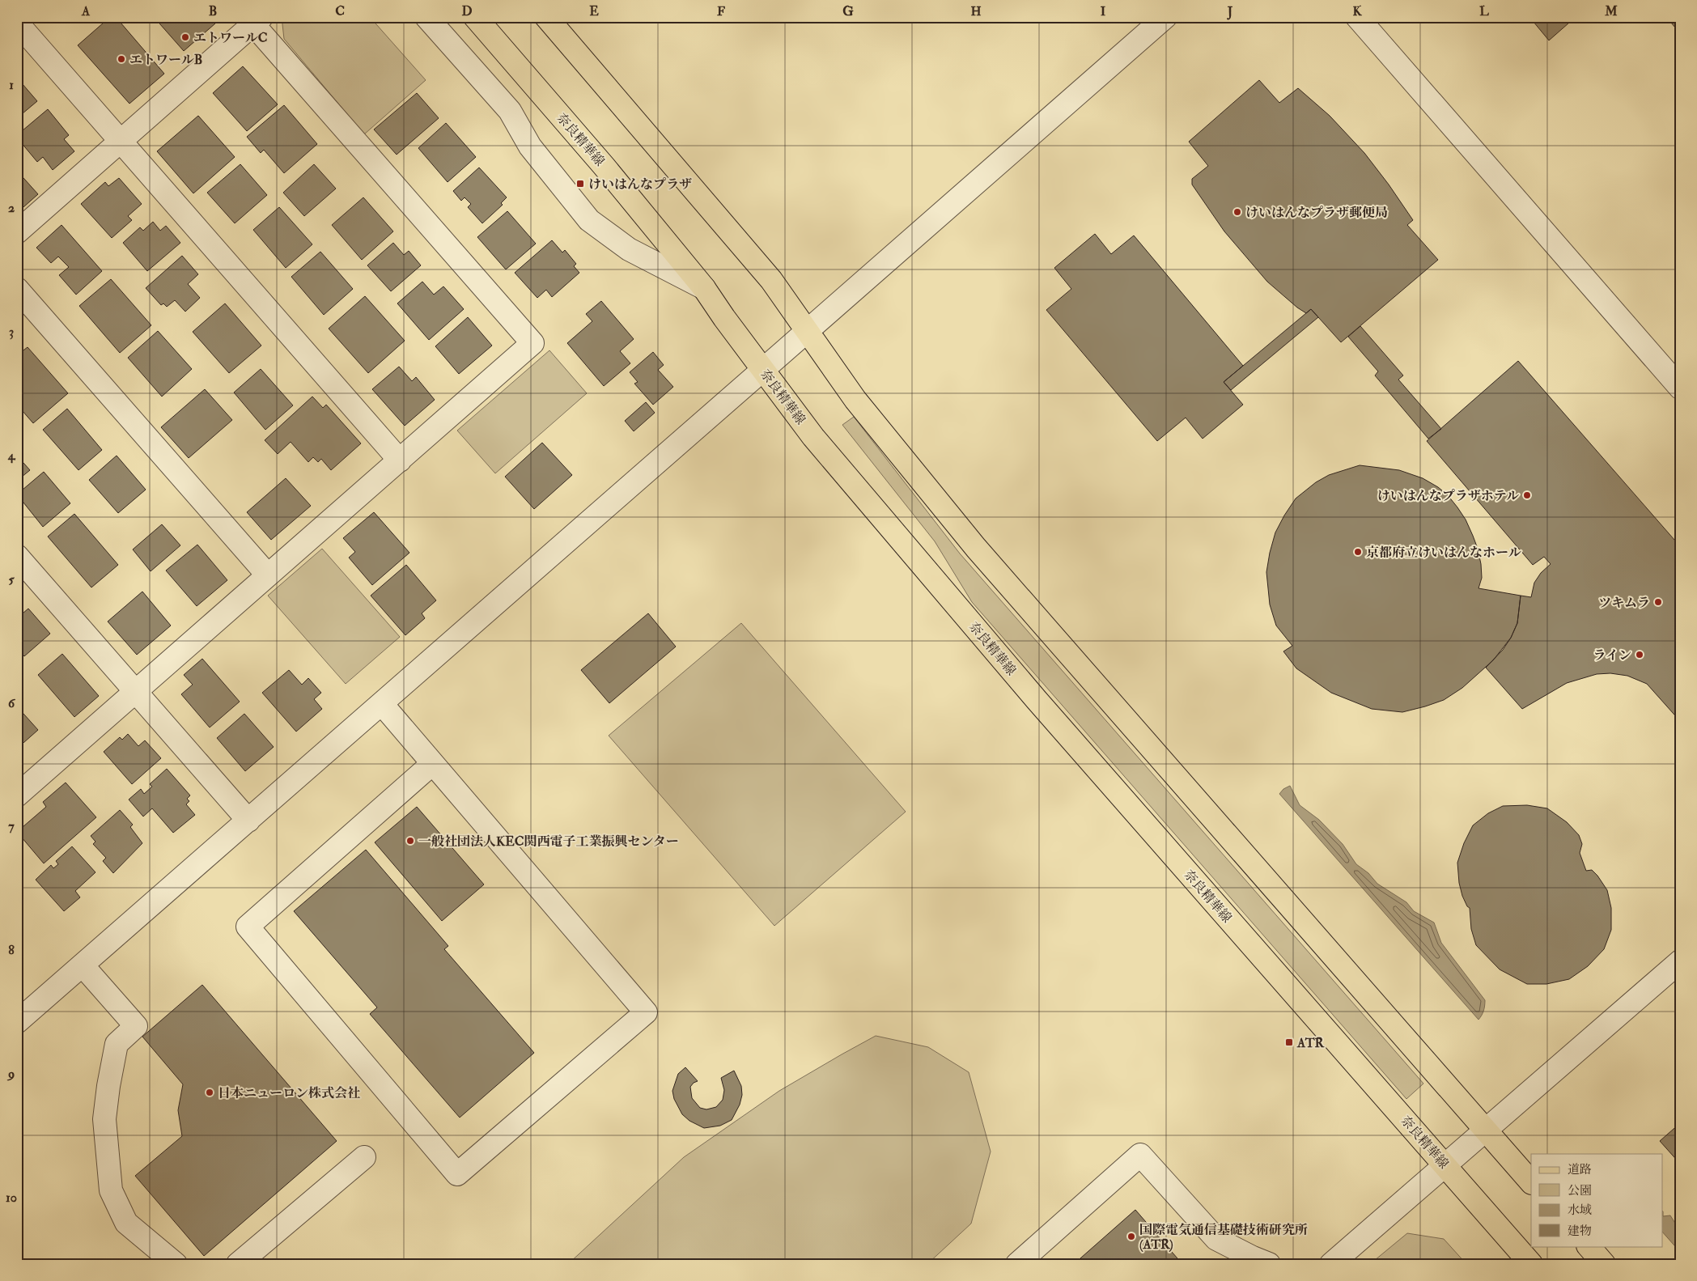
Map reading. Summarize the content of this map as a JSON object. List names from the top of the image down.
{
  "streets": {
    "main road": ["奈良精華線"]
  },
  "places": {
    "other": [
      "エトワールC",
      "エトワールB",
      "けいはんなプラザ郵便局",
      "けいはんなプラザホテル",
      "京都府立けいはんなホール",
      "ツキムラ",
      "ライン",
      "一般社団法人KEC関西電子工業振興センター",
      "日本ニューロン株式会社",
      "国際電気通信基礎技術研究所 (ATR)"
    ],
    "transit": ["けいはんなプラザ", "ATR"]
  },
  "legend": [
    "道路",
    "公園",
    "水域",
    "建物"
  ],
  "grid": {
    "columns": [
      "A",
      "B",
      "C",
      "D",
      "E",
      "F",
      "G",
      "H",
      "I",
      "J",
      "K",
      "L",
      "M"
    ],
    "rows": [
      "1",
      "2",
      "3",
      "4",
      "5",
      "6",
      "7",
      "8",
      "9",
      "10"
    ]
  }
}
